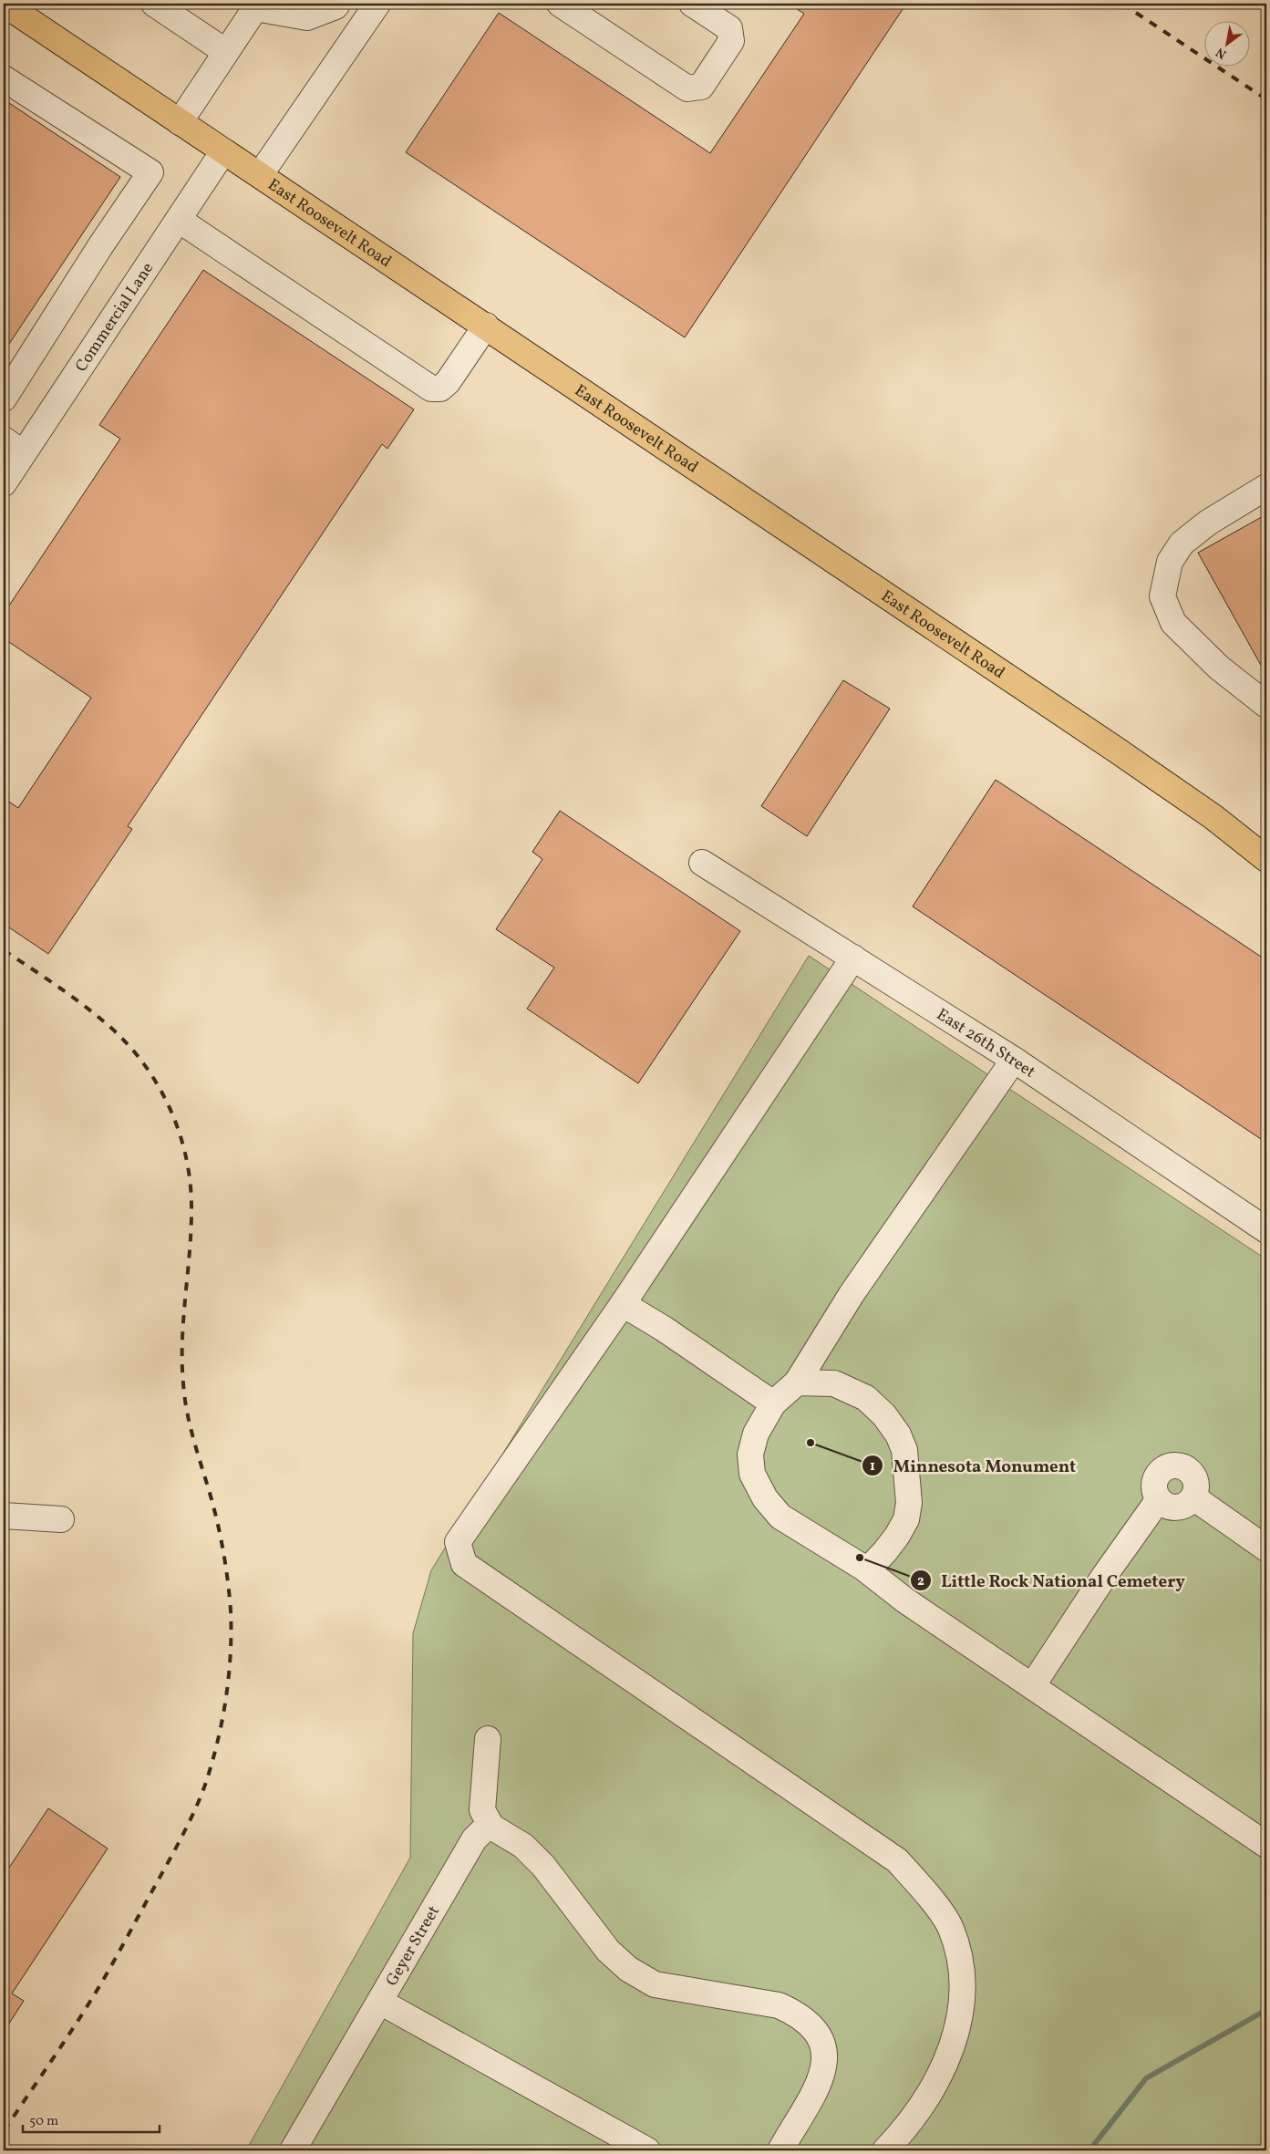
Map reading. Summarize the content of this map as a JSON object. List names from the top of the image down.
{
  "streets": {
    "main road": ["East Roosevelt Road"],
    "street": ["Commercial Lane", "East 26th Street", "Geyer Street"]
  },
  "crossings": [
    ["East Roosevelt Road", "Commercial Lane"]
  ],
  "places": ["Minnesota Monument", "Little Rock National Cemetery"],
  "scale_bar": "50 m",
  "north": "bottom left"
}
